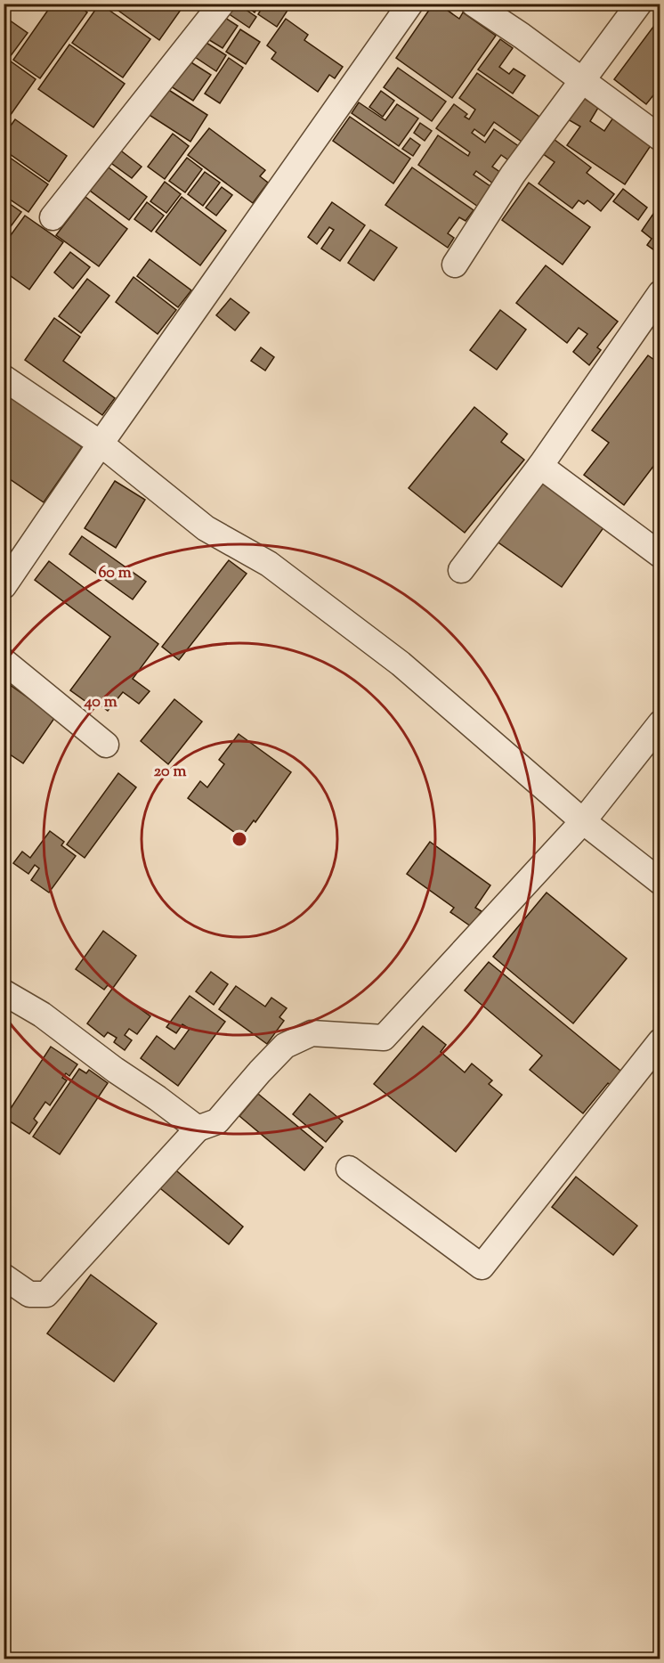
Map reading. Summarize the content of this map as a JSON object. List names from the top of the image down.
{
  "rings": ["60 m", "40 m", "20 m"]
}
